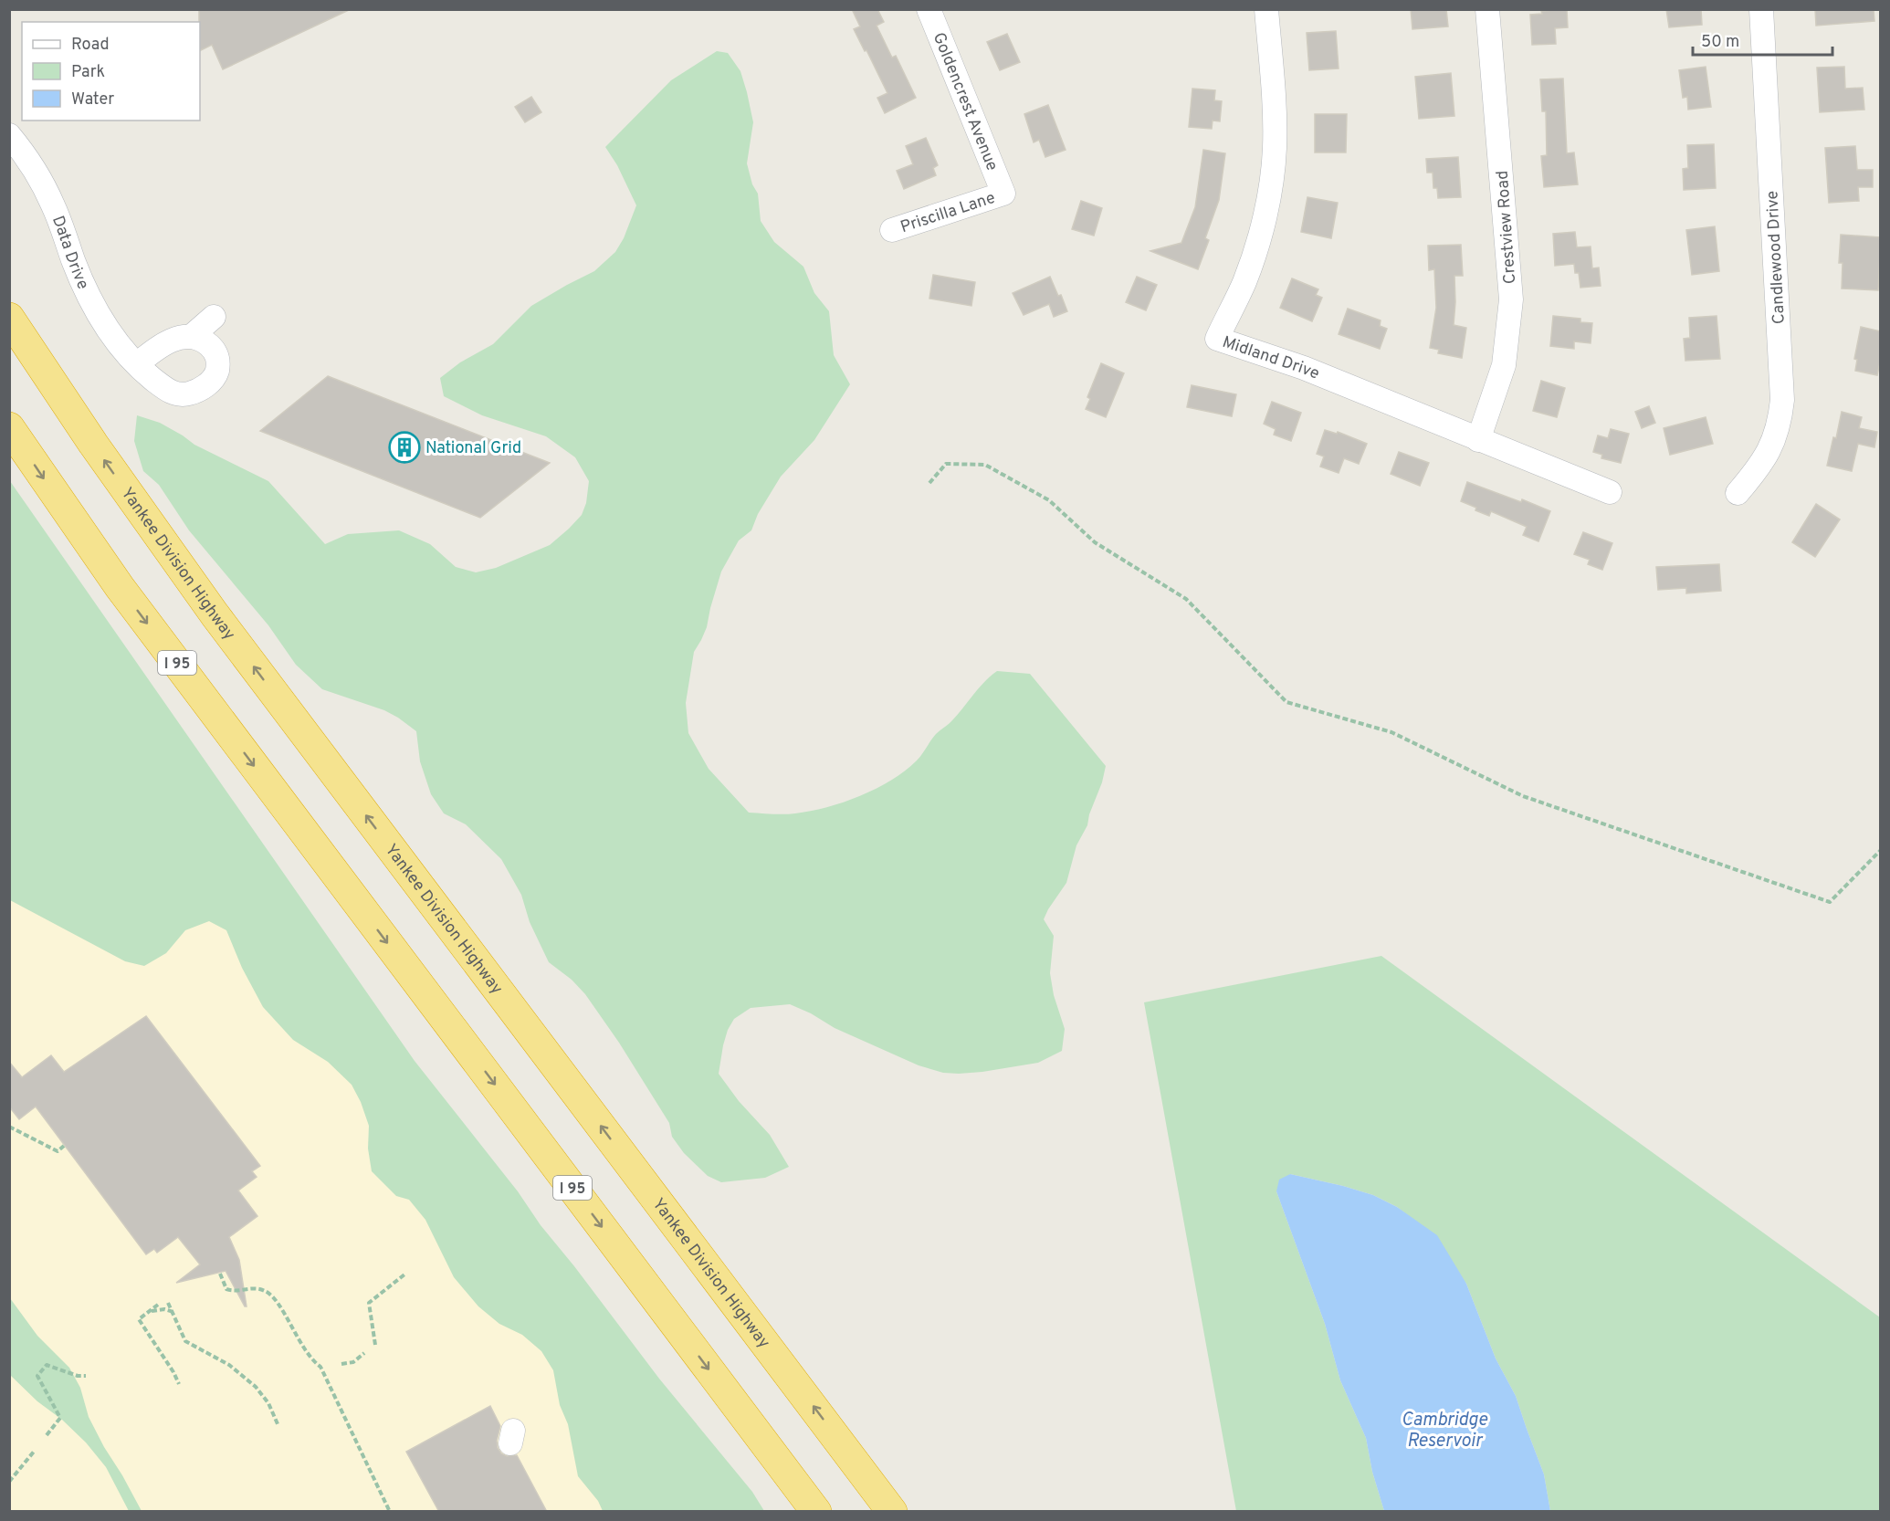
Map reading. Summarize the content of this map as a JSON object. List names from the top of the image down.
{
  "streets": {
    "highway": ["Yankee Division Highway", "I 95"],
    "street": [
      "Goldencrest Avenue",
      "Priscilla Lane",
      "Crestview Road",
      "Data Drive",
      "Candlewood Drive",
      "Midland Drive"
    ]
  },
  "crossings": [
    ["Goldencrest Avenue", "Priscilla Lane"],
    ["Crestview Road", "Midland Drive"]
  ],
  "water": ["Cambridge Reservoir"],
  "places": {
    "building": ["National Grid"]
  },
  "legend": ["Road", "Park", "Water"],
  "scale_bar": "50 m"
}
